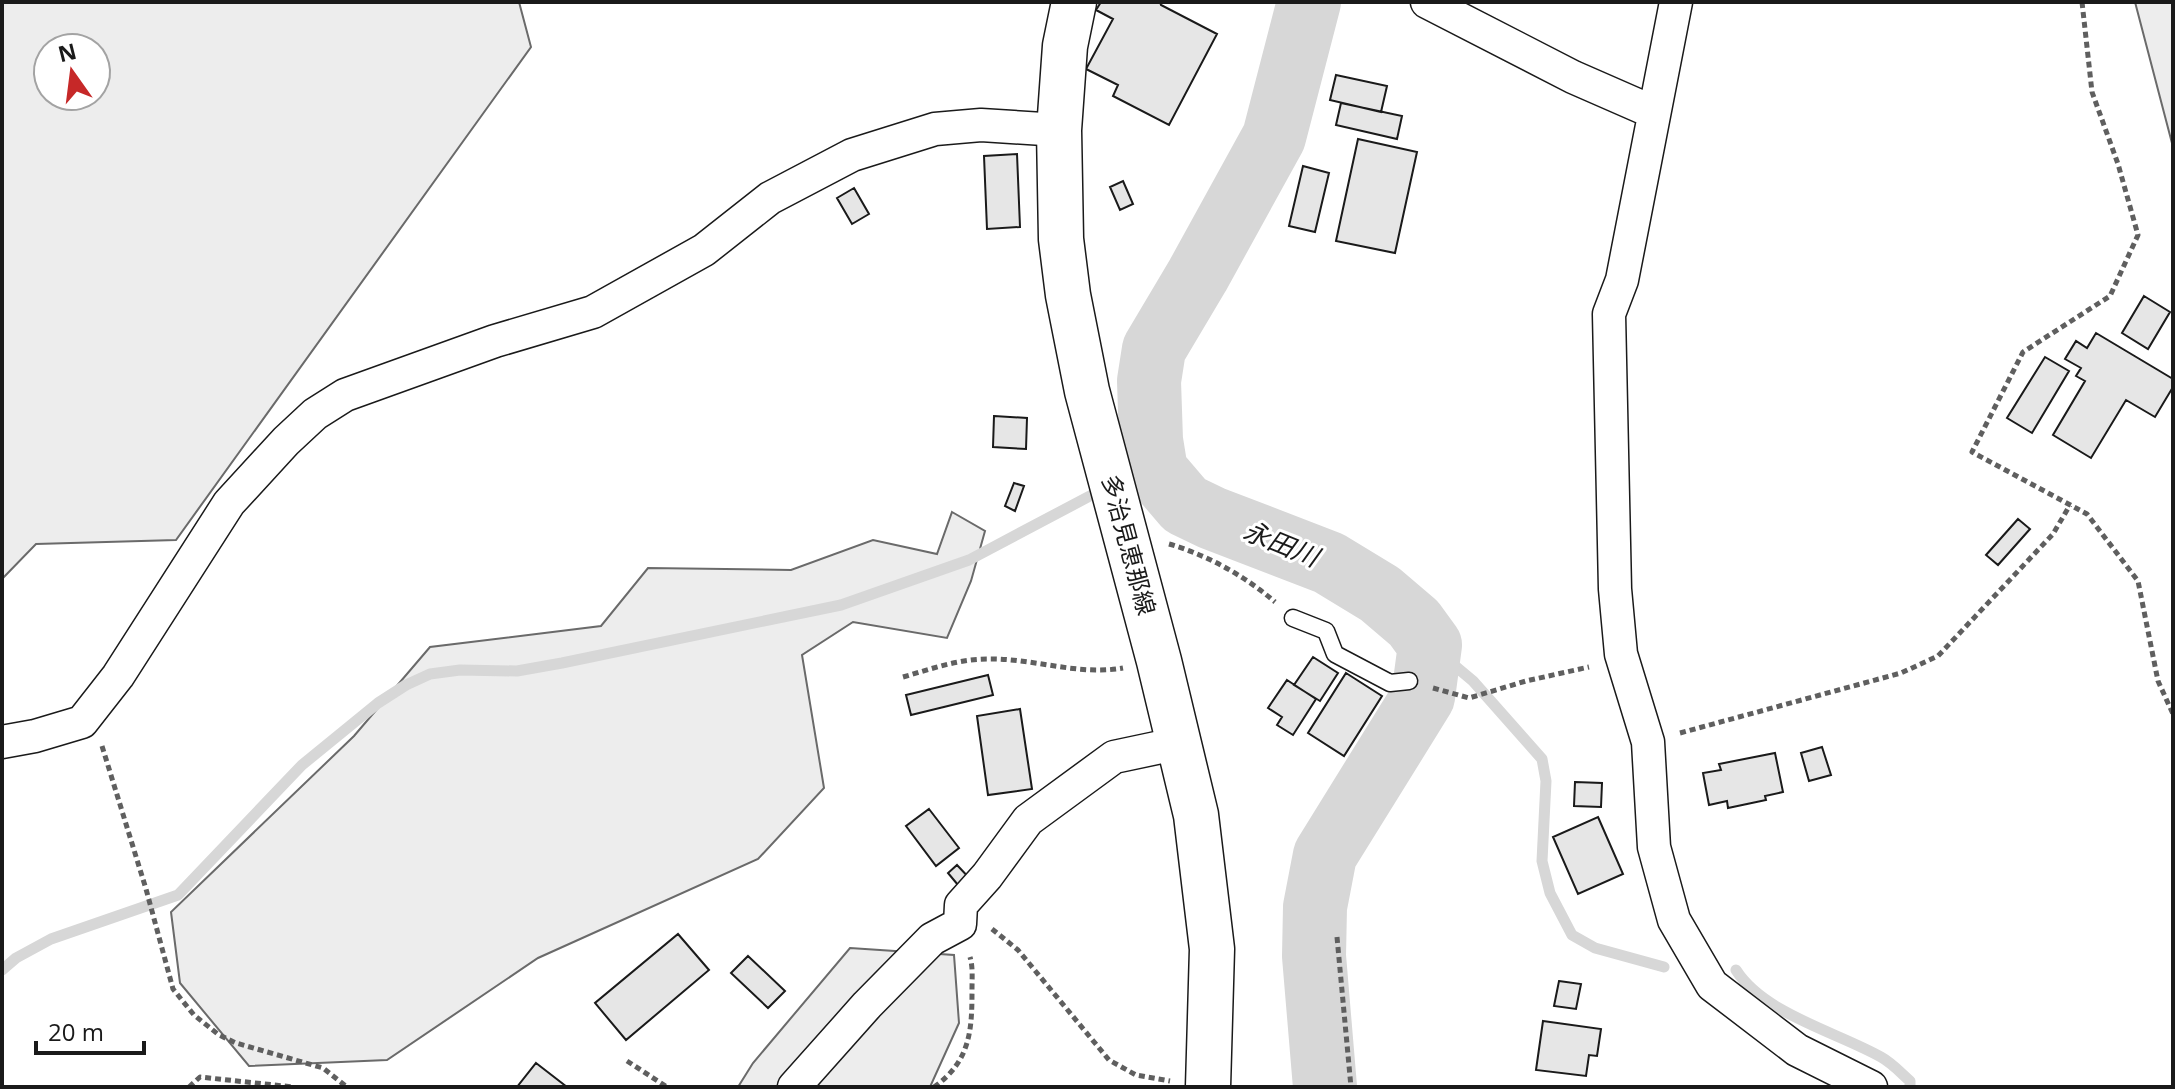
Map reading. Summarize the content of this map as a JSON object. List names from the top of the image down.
{
  "streets": {
    "main road": ["多治見恵那線"]
  },
  "water": ["永田川"],
  "scale_bar": "20 m",
  "north": "top"
}
